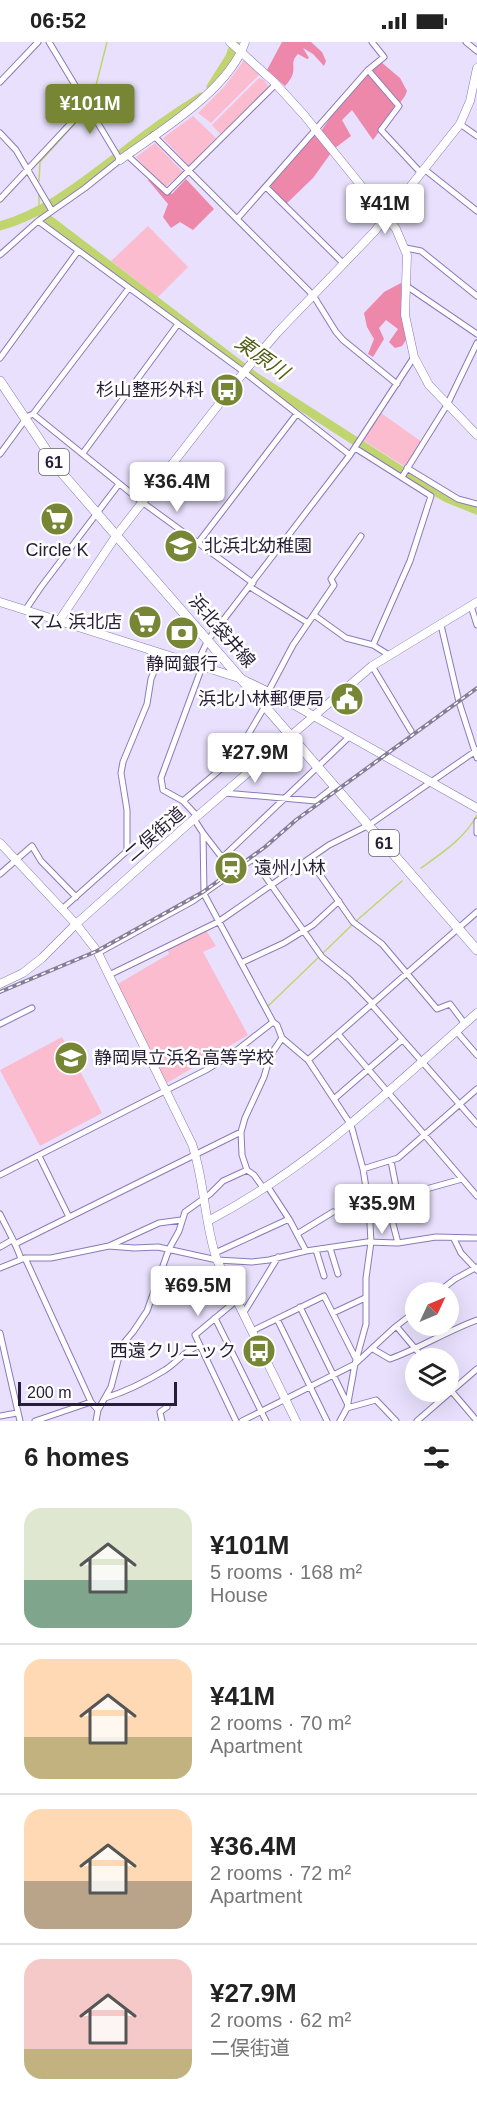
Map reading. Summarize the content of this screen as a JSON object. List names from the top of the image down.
{
  "streets": {
    "main road": ["61", "浜北袋井線"],
    "street": ["二俣街道"]
  },
  "crossings": [
    ["浜北袋井線", "二俣街道"]
  ],
  "water": ["東原川"],
  "places": {
    "bus stop": ["杉山整形外科", "西遠クリニック"],
    "supermarket": ["Circle K", "マム 浜北店"],
    "school or university": ["北浜北幼稚園", "静岡県立浜名高等学校"],
    "bank": ["静岡銀行"],
    "public building": ["浜北小林郵便局"],
    "station": ["遠州小林"]
  },
  "scale_bar": "200 m",
  "north": "top right",
  "page": {
    "status": "06:52",
    "price": [
      "¥101M",
      "¥41M",
      "¥36.4M",
      "¥27.9M",
      "¥35.9M",
      "¥69.5M"
    ],
    "scale": "200 m",
    "heading": "6 homes",
    "list": [
      {
        "name": "¥101M",
        "note": "5 rooms · 168 m² · House"
      },
      {
        "name": "¥41M",
        "note": "2 rooms · 70 m² · Apartment"
      },
      {
        "name": "¥36.4M",
        "note": "2 rooms · 72 m² · Apartment"
      },
      {
        "name": "¥27.9M",
        "note": "2 rooms · 62 m² · 二俣街道"
      }
    ]
  }
}
